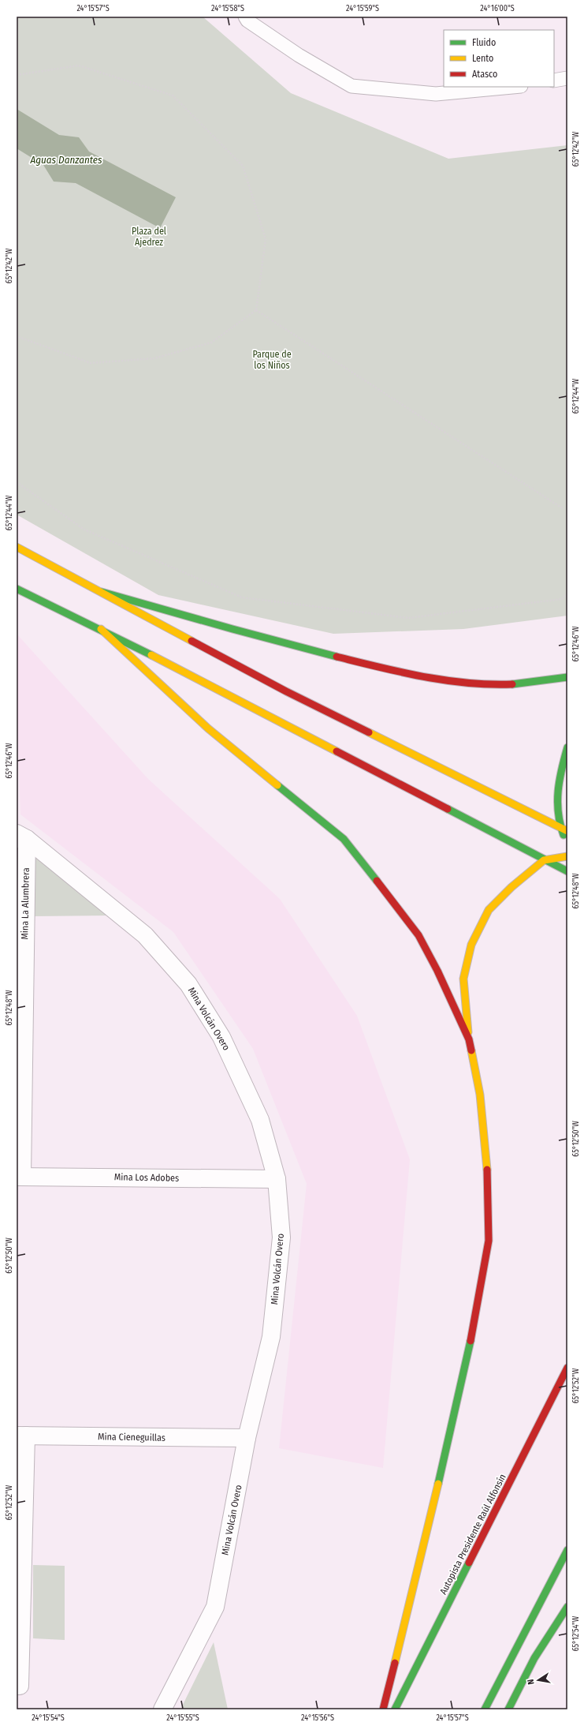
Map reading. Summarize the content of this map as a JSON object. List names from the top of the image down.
{
  "streets": {
    "main road": ["Autopista Presidente Raúl Alfonsín"],
    "street": [
      "Mina La Alumbrera",
      "Mina Volcán Overo",
      "Mina Los Adobes",
      "Mina Cieneguillas"
    ]
  },
  "crossings": [
    ["Mina La Alumbrera", "Mina Volcán Overo"],
    ["Mina La Alumbrera", "Mina Los Adobes"],
    ["Mina Volcán Overo", "Mina Los Adobes"],
    ["Mina Volcán Overo", "Mina Cieneguillas"]
  ],
  "water": ["Aguas Danzantes"],
  "parks": ["Plaza del Ajedrez", "Parque de los Niños"],
  "legend": ["Fluido", "Lento", "Atasco"],
  "north": "left",
  "coordinates": [
    "24°15'57\"S",
    "24°15'58\"S",
    "24°15'59\"S",
    "24°16'00\"S",
    "65°12'42\"W",
    "65°12'44\"W",
    "65°12'46\"W",
    "65°12'48\"W",
    "65°12'50\"W",
    "65°12'52\"W",
    "65°12'54\"W",
    "24°15'54\"S",
    "24°15'55\"S",
    "24°15'56\"S"
  ]
}
